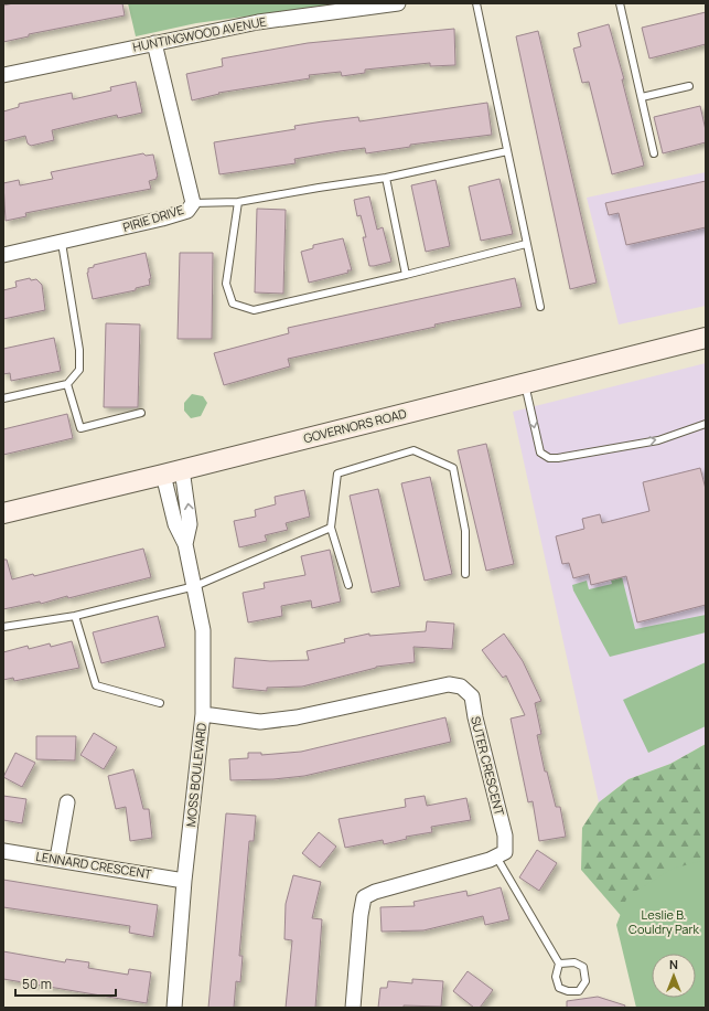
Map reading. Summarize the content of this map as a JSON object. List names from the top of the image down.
{
  "streets": {
    "main road": ["GOVERNORS ROAD"],
    "street": [
      "HUNTINGWOOD AVENUE",
      "PIRIE DRIVE",
      "SUTER CRESCENT",
      "MOSS BOULEVARD",
      "LENNARD CRESCENT"
    ]
  },
  "crossings": [
    ["HUNTINGWOOD AVENUE", "PIRIE DRIVE"],
    ["GOVERNORS ROAD", "MOSS BOULEVARD"],
    ["SUTER CRESCENT", "MOSS BOULEVARD"],
    ["MOSS BOULEVARD", "LENNARD CRESCENT"]
  ],
  "parks": ["Leslie B. Couldry Park"],
  "scale_bar": "50 m",
  "north": "top"
}
